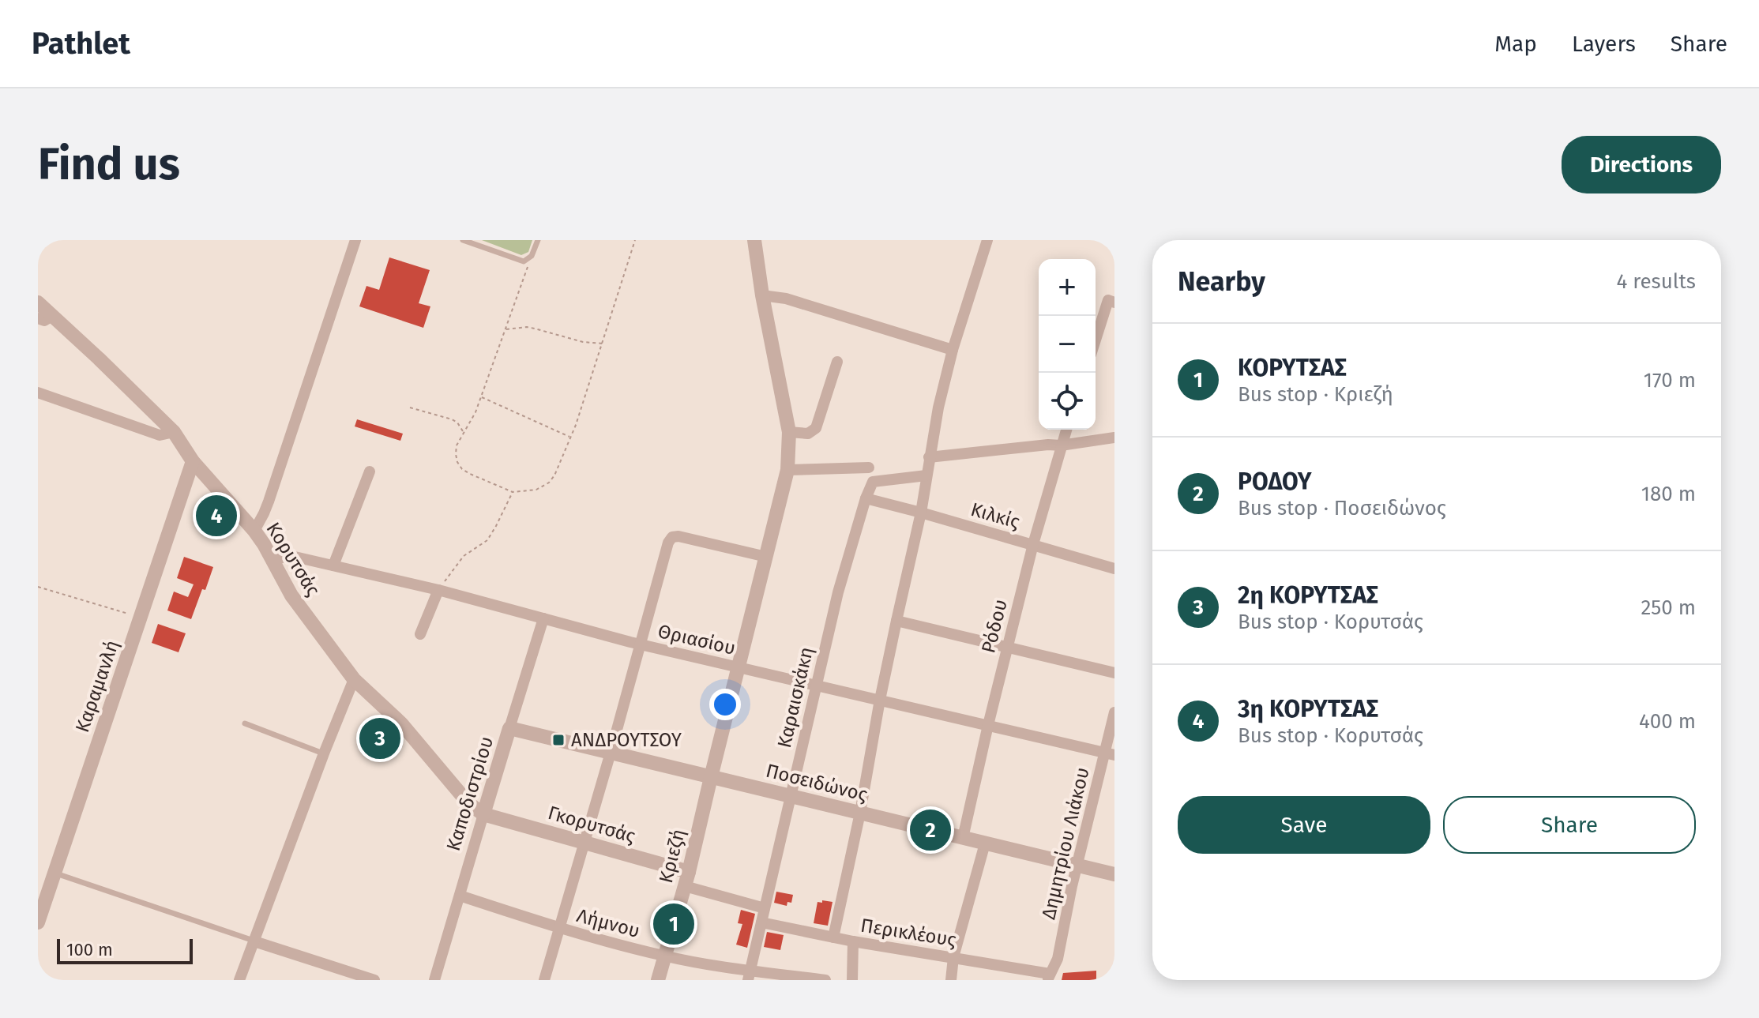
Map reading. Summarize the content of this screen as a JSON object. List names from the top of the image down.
{
  "streets": {
    "street": [
      "Κιλκίς",
      "Κορυτσάς",
      "Ρόδου",
      "Θριασίου",
      "Καραμανλή",
      "Καραισκάκη",
      "Ποσειδώνος",
      "Καποδιστρίου",
      "Γκορυτσάς",
      "Δημητρίου Λιάκου",
      "Κριεζή",
      "Λήμνου",
      "Περικλέους"
    ]
  },
  "crossings": [
    ["Κιλκίς", "Ρόδου"],
    ["Κιλκίς", "Καραισκάκη"],
    ["Κορυτσάς", "Θριασίου"],
    ["Κορυτσάς", "Καραμανλή"],
    ["Κορυτσάς", "Καποδιστρίου"],
    ["Κορυτσάς", "Γκορυτσάς"],
    ["Ρόδου", "Θριασίου"],
    ["Ρόδου", "Ποσειδώνος"],
    ["Θριασίου", "Καραισκάκη"],
    ["Θριασίου", "Καποδιστρίου"],
    ["Θριασίου", "Δημητρίου Λιάκου"],
    ["Θριασίου", "Κριεζή"],
    ["Καραισκάκη", "Ποσειδώνος"],
    ["Καραισκάκη", "Γκορυτσάς"],
    ["Καραισκάκη", "Λήμνου"],
    ["Καραισκάκη", "Περικλέους"],
    ["Ποσειδώνος", "Καποδιστρίου"],
    ["Ποσειδώνος", "Δημητρίου Λιάκου"],
    ["Ποσειδώνος", "Κριεζή"],
    ["Καποδιστρίου", "Γκορυτσάς"],
    ["Καποδιστρίου", "Λήμνου"],
    ["Γκορυτσάς", "Κριεζή"],
    ["Δημητρίου Λιάκου", "Περικλέους"],
    ["Κριεζή", "Λήμνου"]
  ],
  "places": {
    "transit": ["ΑΝΔΡΟΥΤΣΟΥ"]
  },
  "scale_bar": "100 m",
  "page": {
    "header": "Pathlet",
    "nav": ["Map", "Layers", "Share"],
    "buttons": [
      "Directions",
      ["Save", "Share"]
    ],
    "title": "Find us",
    "heading": ["Nearby", "4 results"],
    "map_buttons": ["+", "−"],
    "list": [
      {
        "mark": "1",
        "name": "ΚΟΡΥΤΣΑΣ",
        "note": "Bus stop · Κριεζή",
        "value": "170 m"
      },
      {
        "mark": "2",
        "name": "ΡΟΔΟΥ",
        "note": "Bus stop · Ποσειδώνος",
        "value": "180 m"
      },
      {
        "mark": "3",
        "name": "2η ΚΟΡΥΤΣΑΣ",
        "note": "Bus stop · Κορυτσάς",
        "value": "250 m"
      },
      {
        "mark": "4",
        "name": "3η ΚΟΡΥΤΣΑΣ",
        "note": "Bus stop · Κορυτσάς",
        "value": "400 m"
      }
    ],
    "pins": [
      "4",
      "3",
      "2",
      "1"
    ],
    "scale": "100 m"
  }
}
